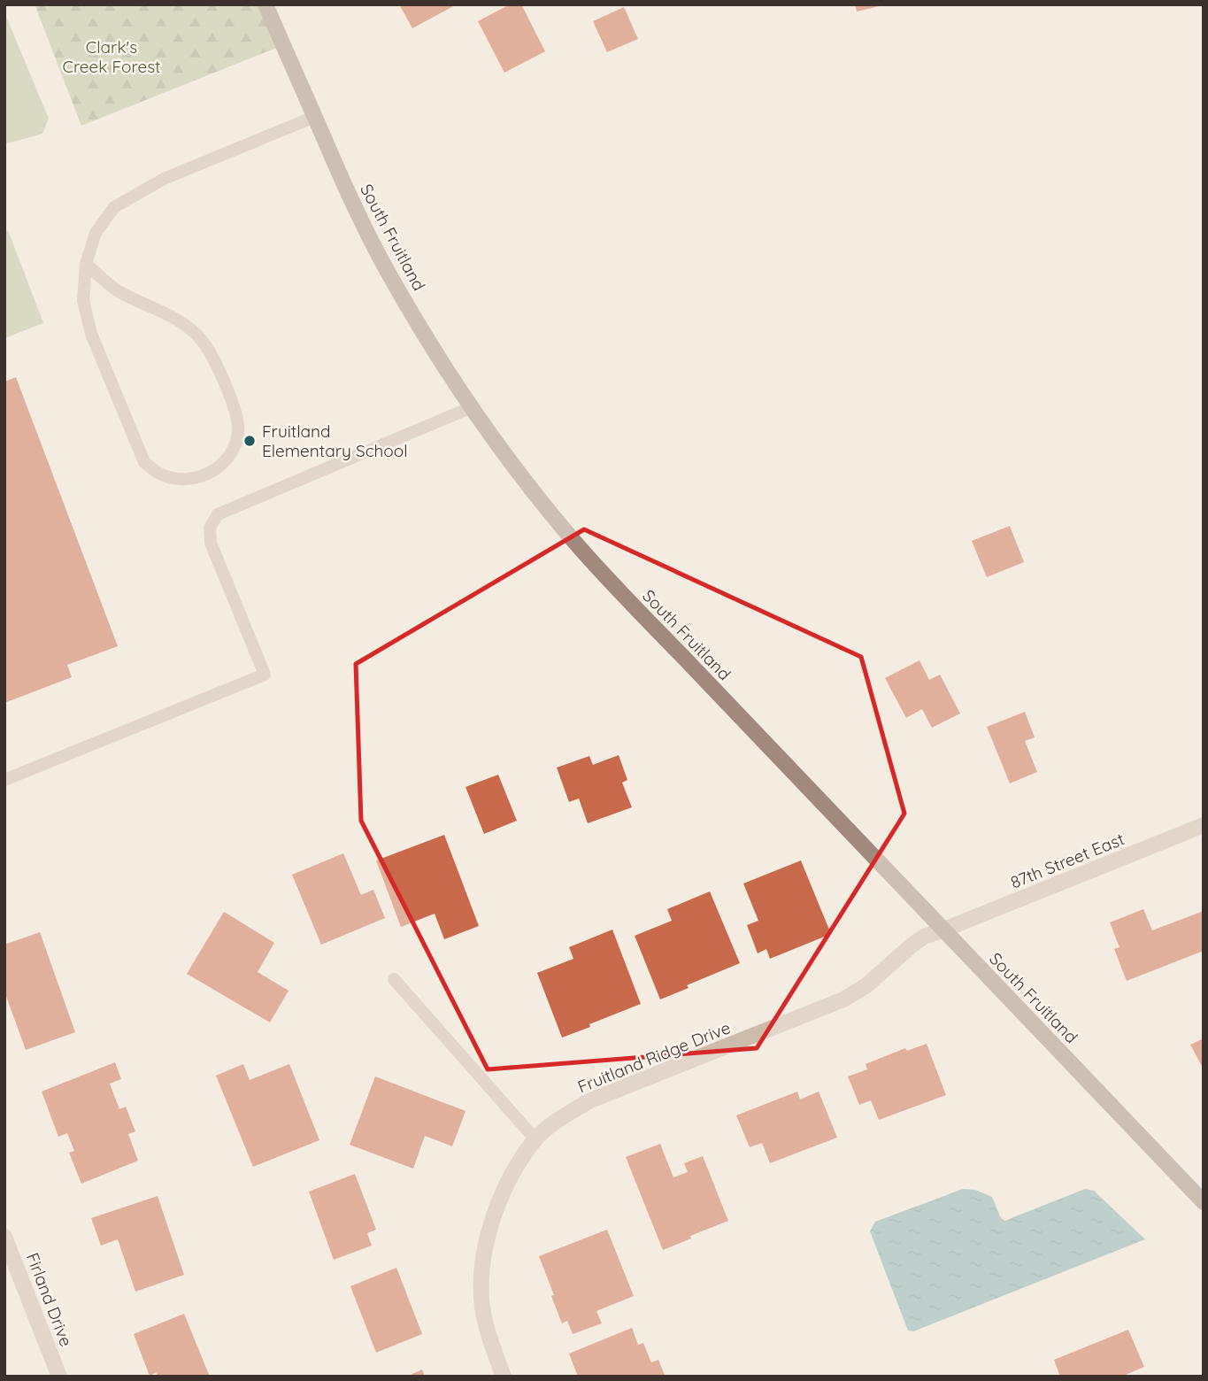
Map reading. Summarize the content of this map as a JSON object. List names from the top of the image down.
{
  "streets": {
    "street": [
      "South Fruitland",
      "87th Street East",
      "Fruitland Ridge Drive",
      "Firland Drive"
    ]
  },
  "crossings": [
    ["South Fruitland", "87th Street East"],
    ["South Fruitland", "Fruitland Ridge Drive"],
    ["87th Street East", "Fruitland Ridge Drive"]
  ],
  "parks": ["Clark's Creek Forest"],
  "places": ["Fruitland Elementary School"]
}
